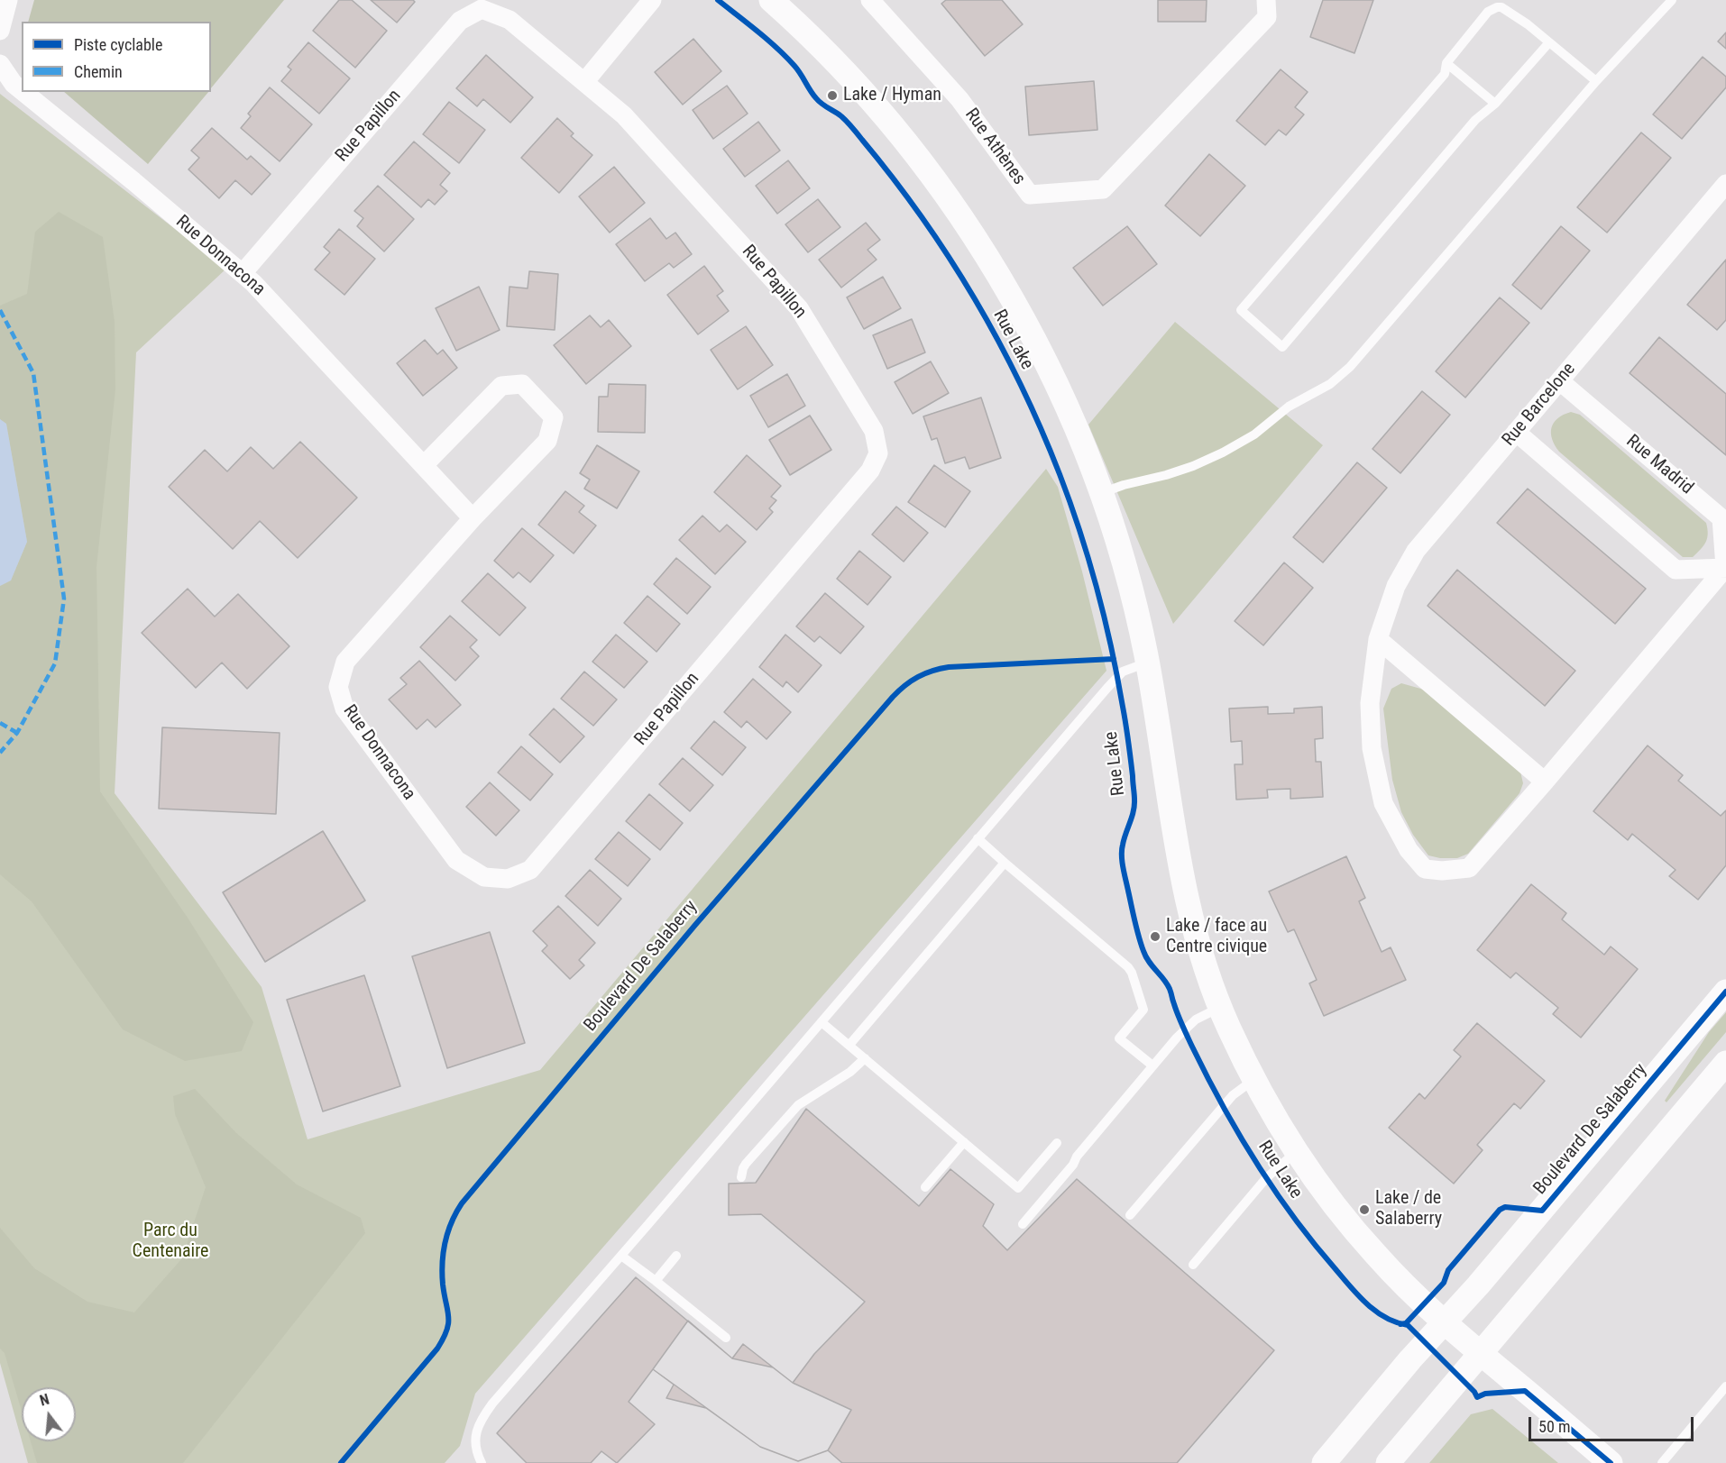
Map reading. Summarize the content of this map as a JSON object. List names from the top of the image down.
{
  "streets": {
    "street": [
      "Rue Papillon",
      "Rue Athènes",
      "Rue Donnacona",
      "Rue Lake",
      "Rue Barcelone",
      "Rue Madrid",
      "Boulevard De Salaberry"
    ]
  },
  "crossings": [
    ["Rue Papillon", "Rue Donnacona"],
    ["Rue Lake", "Boulevard De Salaberry"],
    ["Rue Barcelone", "Rue Madrid"]
  ],
  "parks": ["Parc du Centenaire"],
  "places": ["Lake / Hyman", "Lake / face au Centre civique", "Lake / de Salaberry"],
  "legend": ["Piste cyclable", "Chemin"],
  "scale_bar": "50 m",
  "north": "top"
}
